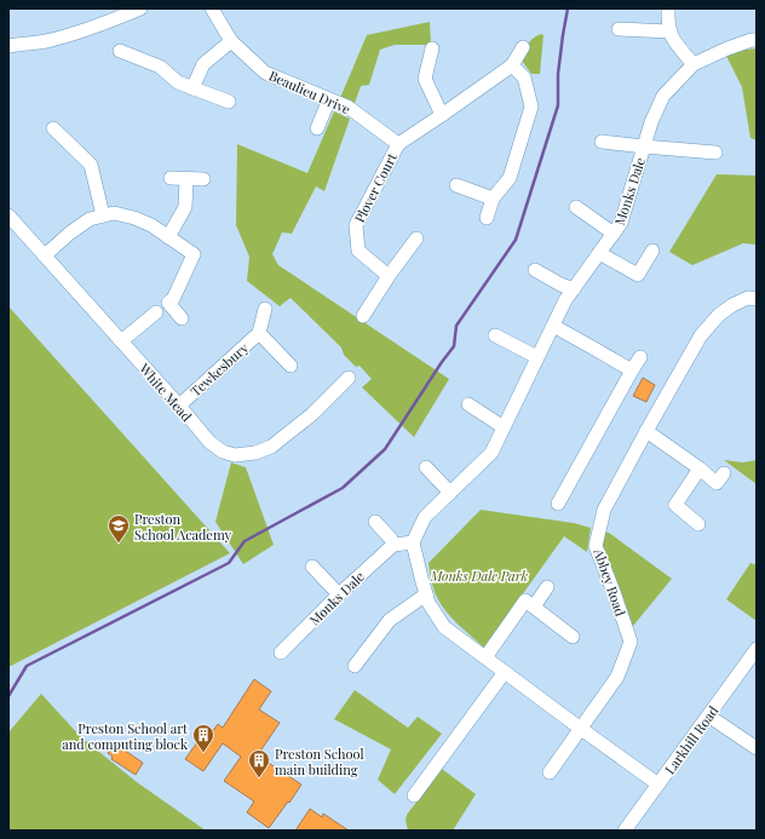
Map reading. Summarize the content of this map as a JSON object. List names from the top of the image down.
{
  "streets": {
    "street": [
      "Beaulieu Drive",
      "Plover Court",
      "Monks Dale",
      "Tewkesbury",
      "White Mead",
      "Abbey Road",
      "Larkhill Road"
    ]
  },
  "crossings": [
    ["Beaulieu Drive", "Plover Court"],
    ["Tewkesbury", "White Mead"]
  ],
  "parks": ["Monks Dale Park"],
  "places": {
    "school or university": ["Preston School Academy"],
    "building": ["Preston School art and computing block", "Preston School main building"]
  }
}
